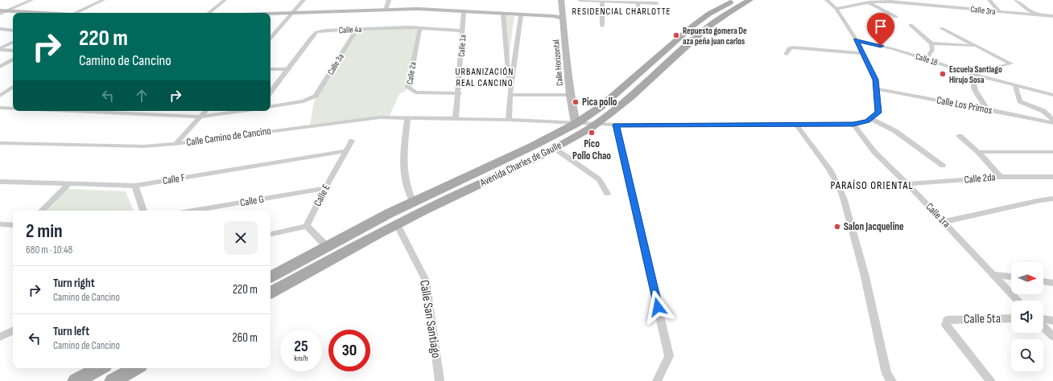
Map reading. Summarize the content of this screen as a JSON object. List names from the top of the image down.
{
  "streets": {
    "main road": ["Calle Horizontal", "Avenida Charles de Gaulle"],
    "street": [
      "Calle 3ra",
      "Calle 4a",
      "Calle 1a",
      "Calle 18",
      "Calle 3a",
      "Calle 2a",
      "Calle Los Primos",
      "Calle Camino de Cancino",
      "Calle 2da",
      "Calle F",
      "Calle E",
      "Calle G",
      "Calle 1ra",
      "Calle San Santiago",
      "Calle 5ta"
    ]
  },
  "crossings": [
    ["Calle 4a", "Calle 1a"],
    ["Calle 4a", "Calle 3a"],
    ["Calle 4a", "Calle 2a"],
    ["Calle 1a", "Calle 2a"],
    ["Calle 1a", "Calle Camino de Cancino"],
    ["Calle Horizontal", "Calle Camino de Cancino"],
    ["Calle Horizontal", "Avenida Charles de Gaulle"],
    ["Calle Camino de Cancino", "Avenida Charles de Gaulle"],
    ["Calle Camino de Cancino", "Calle 1ra"],
    ["Avenida Charles de Gaulle", "Calle San Santiago"],
    ["Calle 2da", "Calle 1ra"],
    ["Calle F", "Calle E"],
    ["Calle E", "Calle G"]
  ],
  "districts": ["RESIDENCIAL CHARLOTTE", "URBANIZACIÓN REAL CANCINO", "PARAÍSO ORIENTAL"],
  "places": [
    "Repuesto gomera De aza peña juan carlos",
    "Escuela Santiago Hirujo Sosa",
    "Pica pollo",
    "Pico Pollo Chao",
    "Salon Jacqueline"
  ],
  "north": "right",
  "page": {
    "turn": ["220 m", "Camino de Cancino"],
    "heading": ["2 min", "680 m · 10:48"],
    "list": [
      {
        "name": "Turn right",
        "note": "Camino de Cancino",
        "value": "220 m"
      },
      {
        "name": "Turn left",
        "note": "Camino de Cancino",
        "value": "260 m"
      }
    ],
    "speed": "25 km/h",
    "limit": "30"
  }
}
